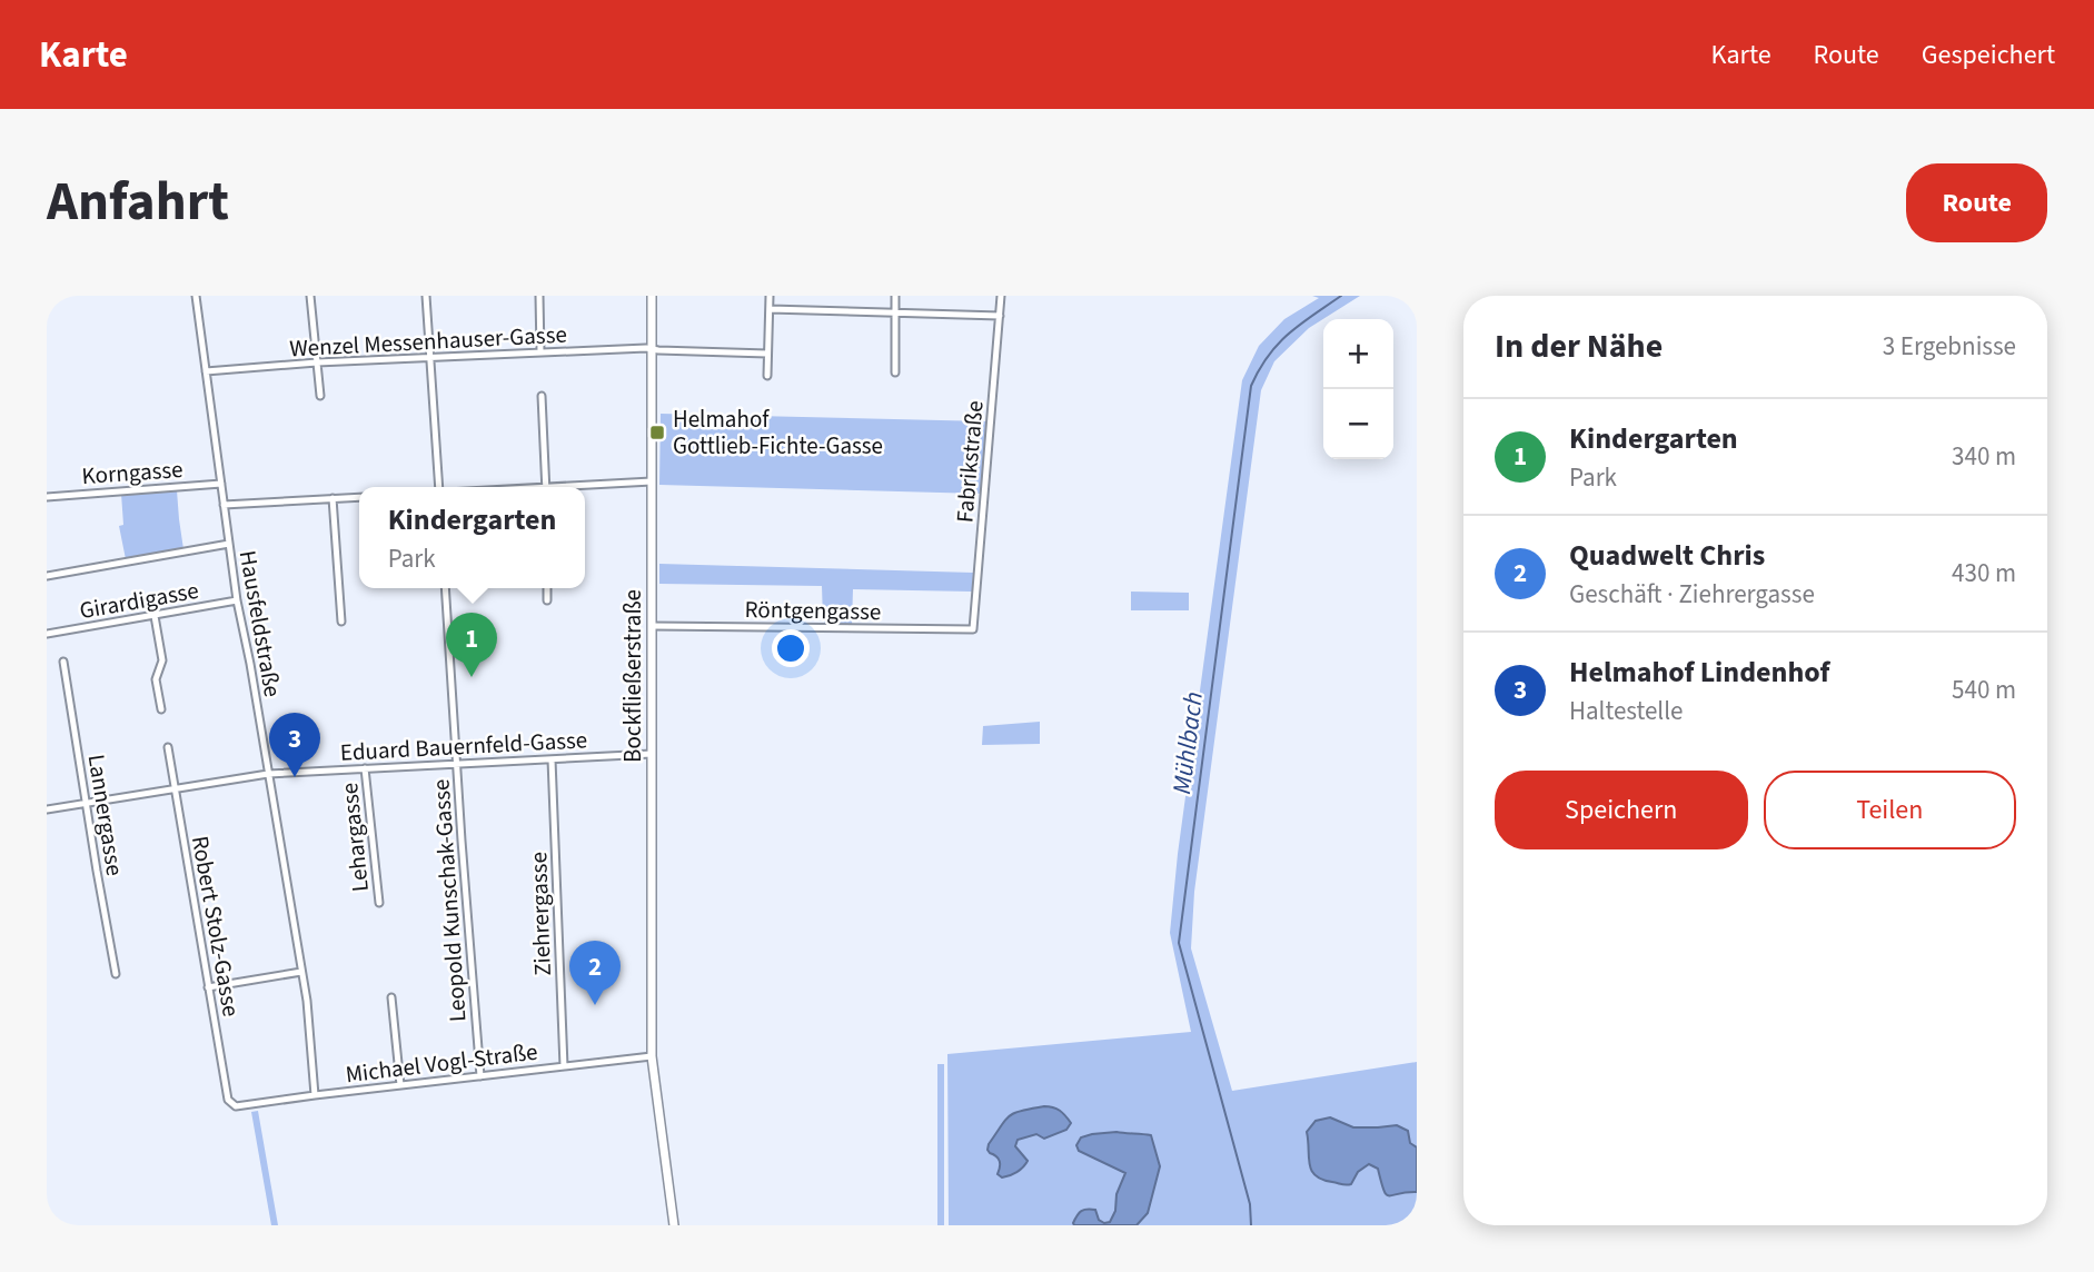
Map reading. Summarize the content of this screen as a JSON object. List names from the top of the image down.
{
  "streets": {
    "main road": ["Bockfließerstraße"],
    "street": [
      "Wenzel Messenhauser-Gasse",
      "Fabrikstraße",
      "Korngasse",
      "Girardigasse",
      "Röntgengasse",
      "Hausfeldstraße",
      "Eduard Bauernfeld-Gasse",
      "Lannergasse",
      "Lehargasse",
      "Leopold Kunschak-Gasse",
      "Ziehrergasse",
      "Robert Stolz-Gasse",
      "Michael Vogl-Straße"
    ]
  },
  "crossings": [
    ["Wenzel Messenhauser-Gasse", "Hausfeldstraße"],
    ["Wenzel Messenhauser-Gasse", "Bockfließerstraße"],
    ["Fabrikstraße", "Röntgengasse"],
    ["Korngasse", "Hausfeldstraße"],
    ["Girardigasse", "Hausfeldstraße"],
    ["Röntgengasse", "Bockfließerstraße"],
    ["Hausfeldstraße", "Eduard Bauernfeld-Gasse"],
    ["Hausfeldstraße", "Michael Vogl-Straße"],
    ["Bockfließerstraße", "Eduard Bauernfeld-Gasse"],
    ["Bockfließerstraße", "Michael Vogl-Straße"],
    ["Eduard Bauernfeld-Gasse", "Lannergasse"],
    ["Eduard Bauernfeld-Gasse", "Lehargasse"],
    ["Eduard Bauernfeld-Gasse", "Leopold Kunschak-Gasse"],
    ["Eduard Bauernfeld-Gasse", "Ziehrergasse"],
    ["Eduard Bauernfeld-Gasse", "Robert Stolz-Gasse"],
    ["Leopold Kunschak-Gasse", "Michael Vogl-Straße"],
    ["Ziehrergasse", "Michael Vogl-Straße"],
    ["Robert Stolz-Gasse", "Michael Vogl-Straße"]
  ],
  "water": ["Mühlbach"],
  "places": {
    "transit": ["Helmahof Gottlieb-Fichte-Gasse"]
  },
  "page": {
    "header": "Karte",
    "nav": ["Karte", "Route", "Gespeichert"],
    "title": "Anfahrt",
    "buttons": [
      "Route",
      ["Speichern", "Teilen"]
    ],
    "heading": ["In der Nähe", "3 Ergebnisse"],
    "map_buttons": ["+", "−"],
    "list": [
      {
        "mark": "1",
        "name": "Kindergarten",
        "note": "Park",
        "value": "340 m"
      },
      {
        "mark": "2",
        "name": "Quadwelt Chris",
        "note": "Geschäft · Ziehrergasse",
        "value": "430 m"
      },
      {
        "mark": "3",
        "name": "Helmahof Lindenhof",
        "note": "Haltestelle",
        "value": "540 m"
      }
    ],
    "popup": ["Kindergarten", "Park"],
    "pins": ["1", "3", "2"]
  }
}
